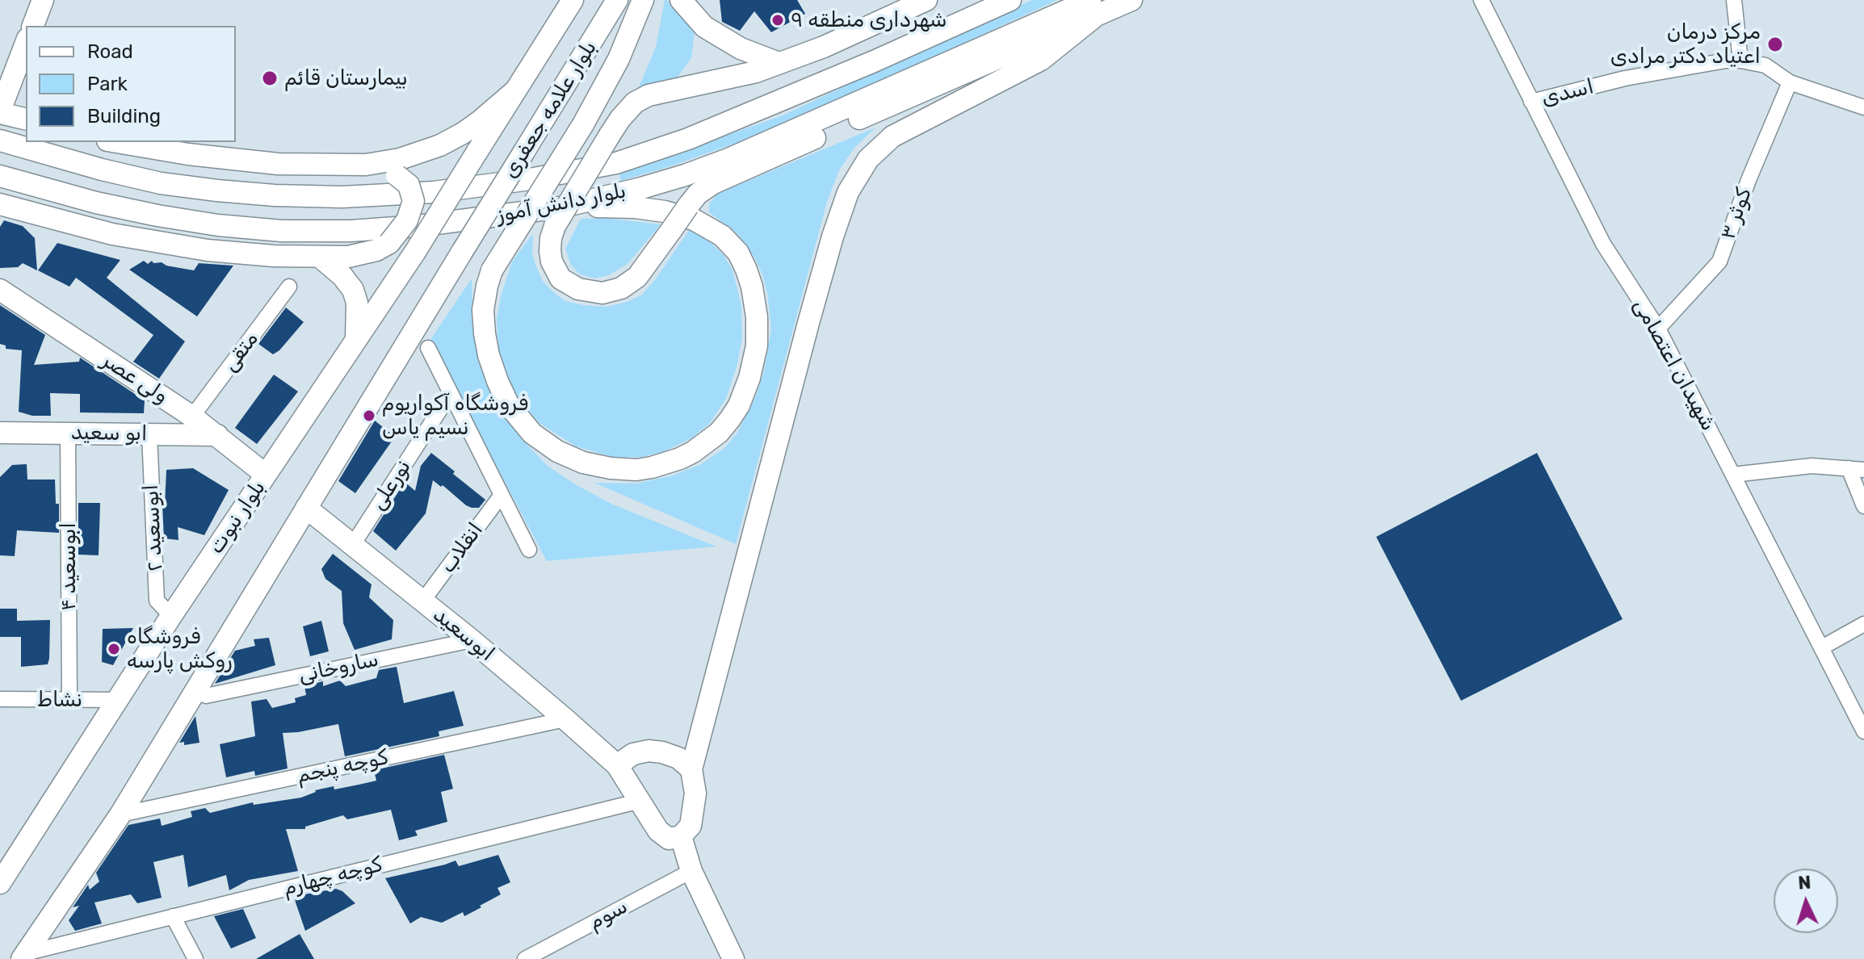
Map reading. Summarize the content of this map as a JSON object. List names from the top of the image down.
{
  "streets": {
    "main road": [
      "بلوار علامه جعفری",
      "بلوار دانش آموز",
      "ولی عصر",
      "ابو سعید",
      "بلوار نبوت",
      "ابوسعید"
    ],
    "street": [
      "اسدی",
      "کوثر ۳",
      "متقی",
      "شهیدان اعتصامی",
      "نورعلی",
      "ابوسعید ۲",
      "انقلاب",
      "ابوسعید ۴",
      "ساروخانی",
      "نشاط",
      "کوچه پنجم",
      "کوچه چهارم",
      "سوم"
    ]
  },
  "crossings": [
    ["اسدی", "کوثر ۳"],
    ["اسدی", "شهیدان اعتصامی"],
    ["بلوار علامه جعفری", "بلوار نبوت"],
    ["بلوار علامه جعفری", "ابوسعید"],
    ["کوثر ۳", "شهیدان اعتصامی"],
    ["متقی", "ولی عصر"],
    ["ولی عصر", "ابو سعید"],
    ["ولی عصر", "بلوار نبوت"],
    ["ابو سعید", "ابوسعید ۲"],
    ["ابو سعید", "ابوسعید ۴"],
    ["نورعلی", "ابوسعید"],
    ["بلوار نبوت", "ابوسعید ۲"],
    ["بلوار نبوت", "نشاط"],
    ["انقلاب", "ابوسعید"],
    ["ابوسعید ۴", "نشاط"],
    ["ابوسعید", "ساروخانی"],
    ["ابوسعید", "کوچه پنجم"],
    ["ابوسعید", "کوچه چهارم"]
  ],
  "places": [
    "شهرداری منطقه ۹",
    "مرکز درمان اعتیاد دکتر مرادی",
    "بیمارستان قائم",
    "فروشگاه آکواریوم نسیم یاس",
    "فروشگاه روکش پارسه"
  ],
  "legend": ["Road", "Park", "Building"],
  "north": "top"
}
